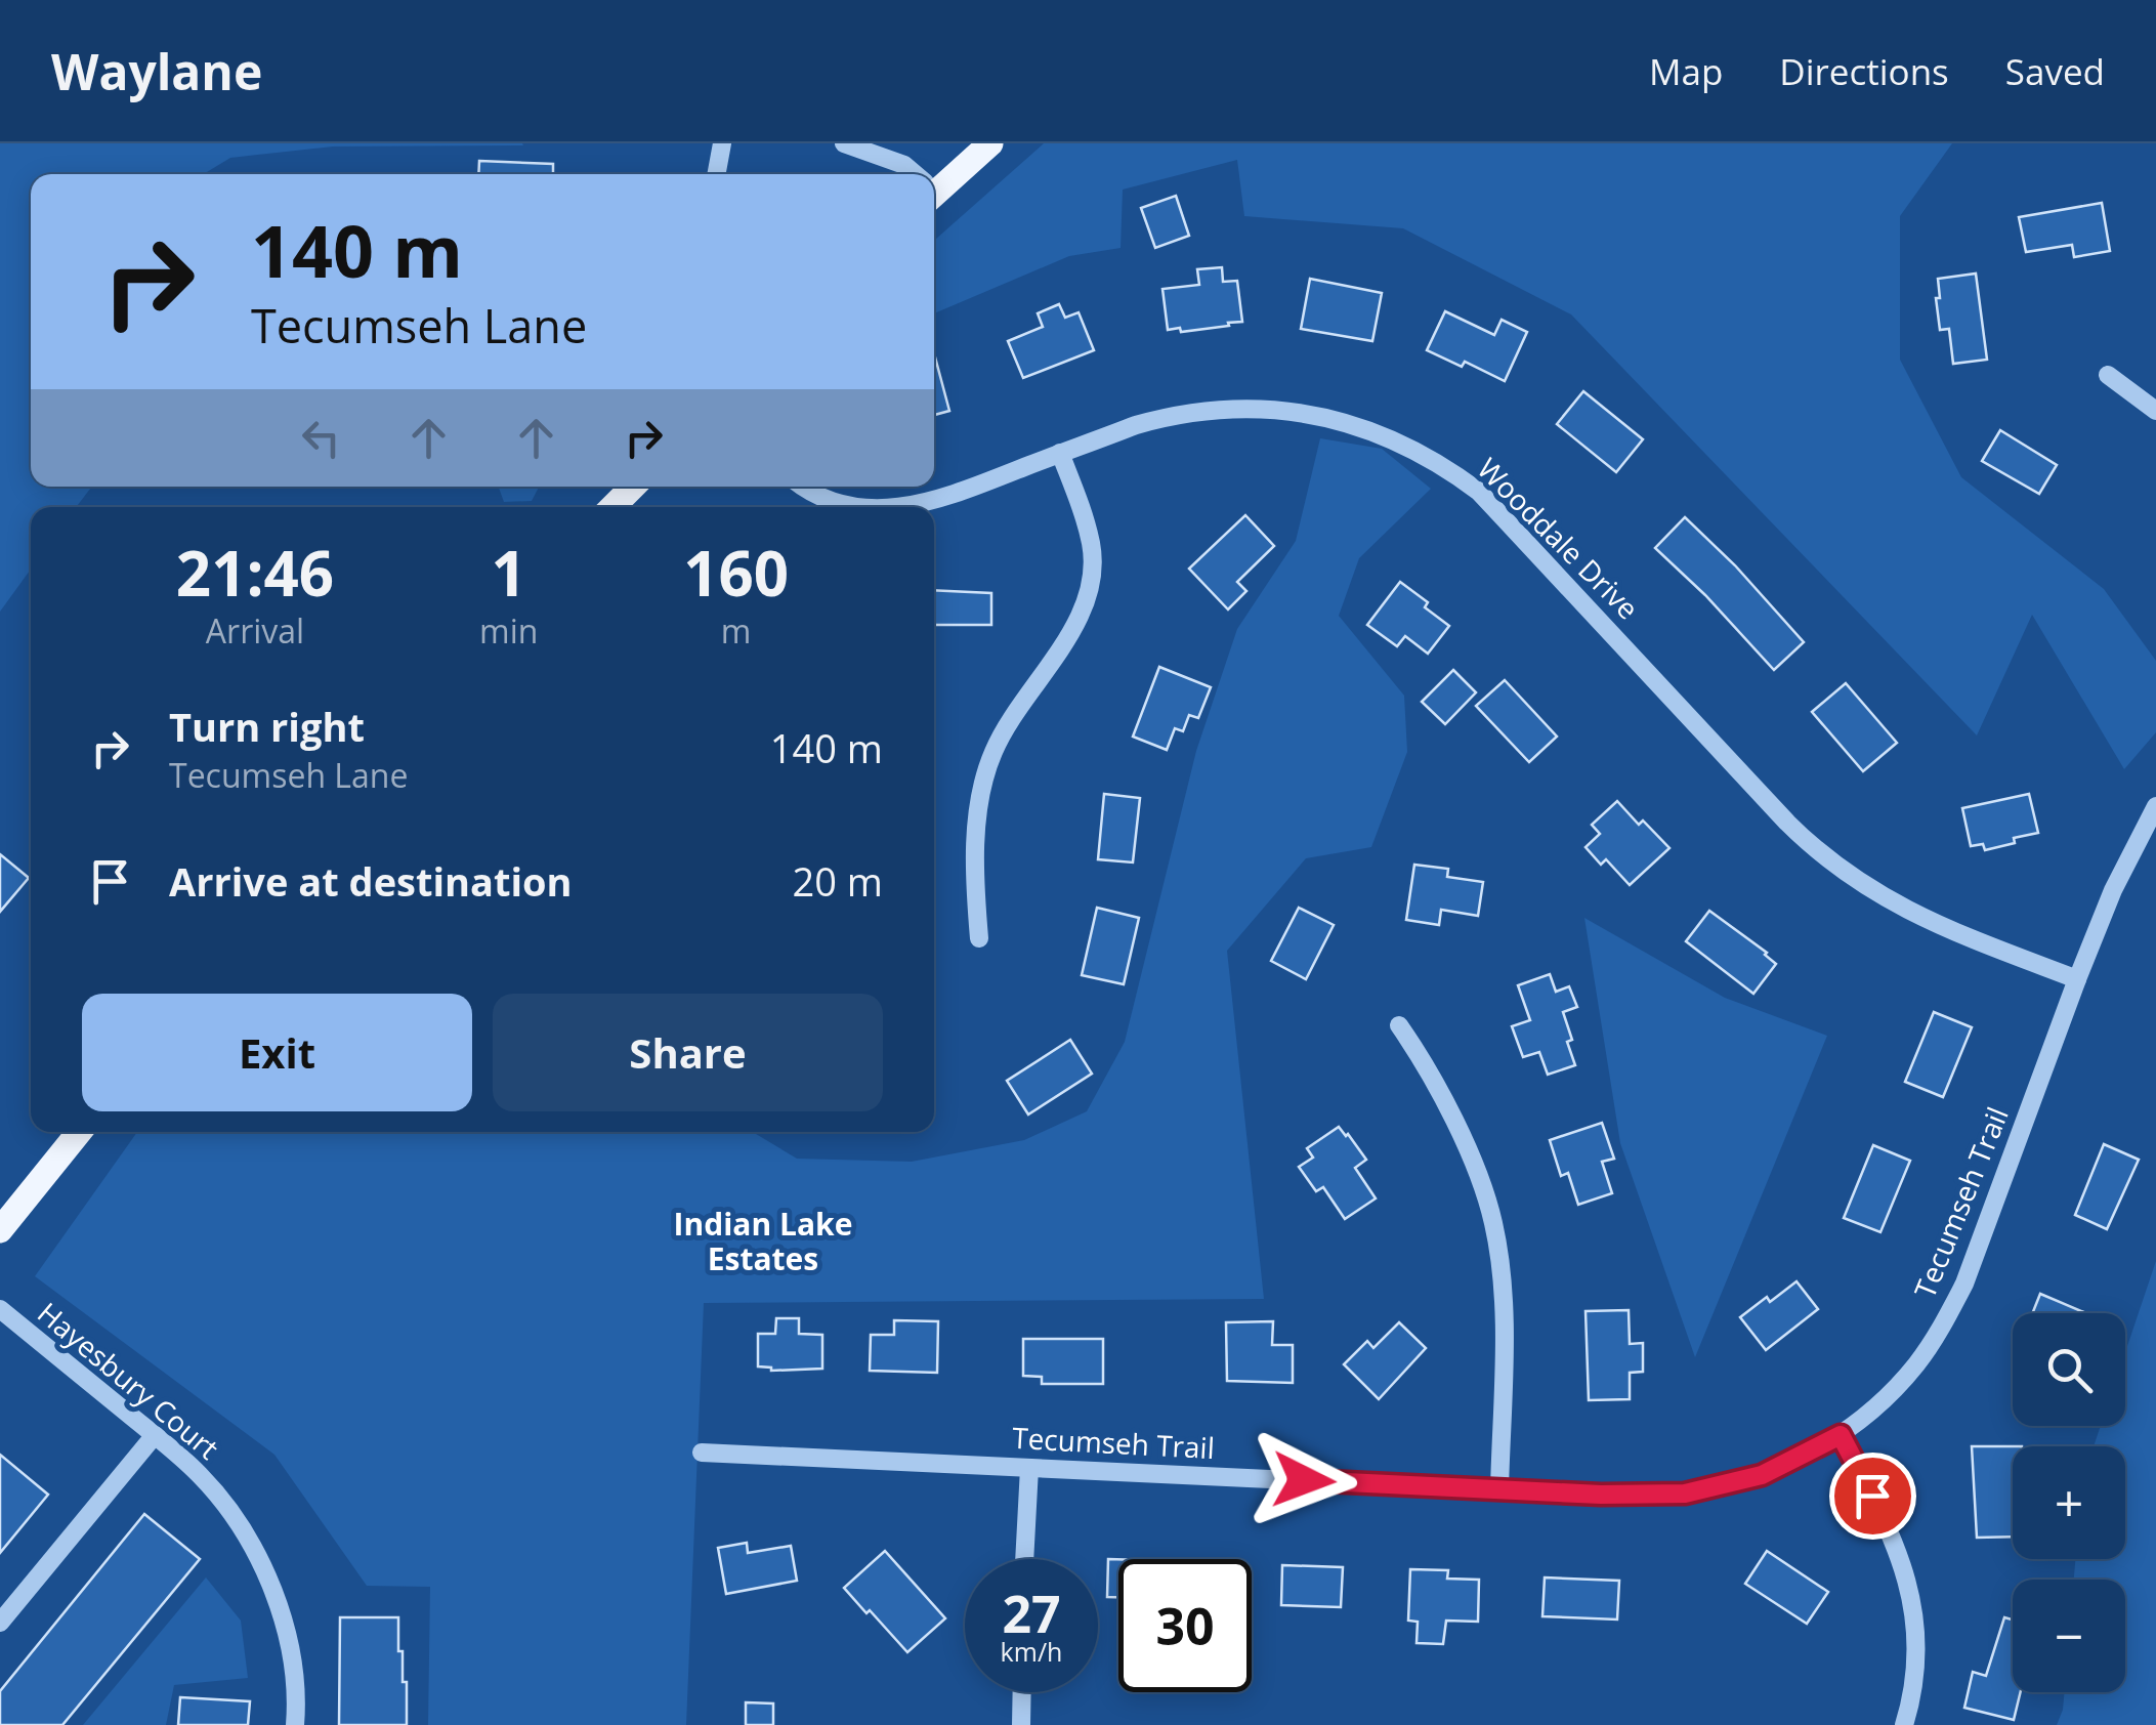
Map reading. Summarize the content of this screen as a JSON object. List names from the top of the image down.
{
  "streets": {
    "street": ["Wooddale Drive", "Tecumseh Trail", "Hayesbury Court"]
  },
  "crossings": [
    ["Wooddale Drive", "Tecumseh Trail"]
  ],
  "districts": ["Indian Lake Estates"],
  "page": {
    "header": "Waylane",
    "nav": ["Map", "Directions", "Saved"],
    "turn": ["140 m", "Tecumseh Lane"],
    "eta": [
      "21:46",
      "Arrival",
      "1",
      "min",
      "160",
      "m"
    ],
    "list": [
      {
        "name": "Turn right",
        "note": "Tecumseh Lane",
        "value": "140 m"
      },
      {
        "name": "Arrive at destination",
        "value": "20 m"
      }
    ],
    "buttons": ["Exit", "Share"],
    "map_buttons": ["+", "−"],
    "speed": "27 km/h",
    "limit": "30"
  }
}
